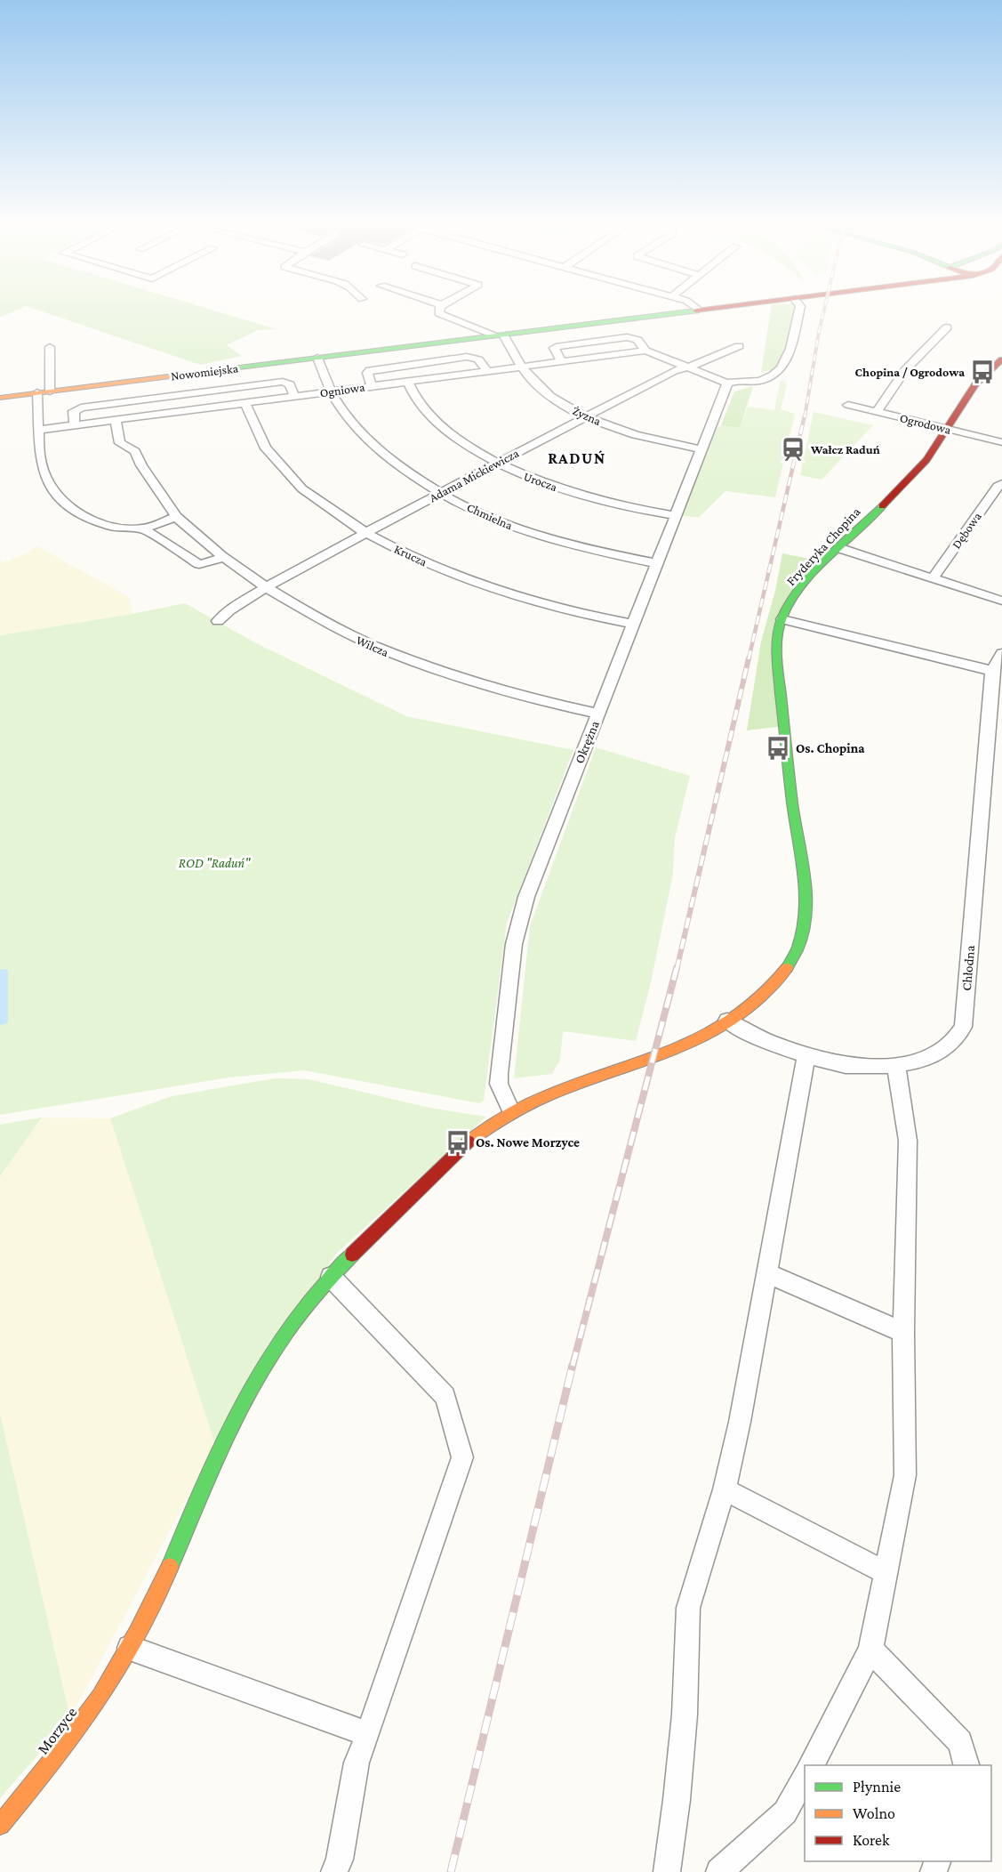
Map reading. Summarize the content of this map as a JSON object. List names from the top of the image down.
{
  "streets": {
    "street": [
      "Nowomiejska",
      "Ogniowa",
      "Żyzna",
      "Ogrodowa",
      "Adama Mickiewicza",
      "Urocza",
      "Chmielna",
      "Dębowa",
      "Fryderyka Chopina",
      "Krucza",
      "Wilcza",
      "Okrężna",
      "Chłodna",
      "Morzyce"
    ]
  },
  "crossings": [
    ["Nowomiejska", "Żyzna"],
    ["Nowomiejska", "Chmielna"],
    ["Ogniowa", "Żyzna"],
    ["Ogniowa", "Urocza"],
    ["Ogniowa", "Chmielna"],
    ["Ogniowa", "Krucza"],
    ["Ogniowa", "Wilcza"],
    ["Żyzna", "Adama Mickiewicza"],
    ["Żyzna", "Okrężna"],
    ["Ogrodowa", "Fryderyka Chopina"],
    ["Adama Mickiewicza", "Urocza"],
    ["Adama Mickiewicza", "Chmielna"],
    ["Adama Mickiewicza", "Krucza"],
    ["Adama Mickiewicza", "Wilcza"],
    ["Urocza", "Okrężna"],
    ["Chmielna", "Okrężna"],
    ["Fryderyka Chopina", "Okrężna"],
    ["Fryderyka Chopina", "Chłodna"],
    ["Fryderyka Chopina", "Morzyce"],
    ["Krucza", "Okrężna"],
    ["Wilcza", "Okrężna"]
  ],
  "districts": ["RADUŃ"],
  "parks": ["ROD \"Raduń\""],
  "places": {
    "bus stop": ["Chopina / Ogrodowa", "Os. Chopina", "Os. Nowe Morzyce"],
    "station": ["Wałcz Raduń"]
  },
  "legend": ["Płynnie", "Wolno", "Korek"]
}
